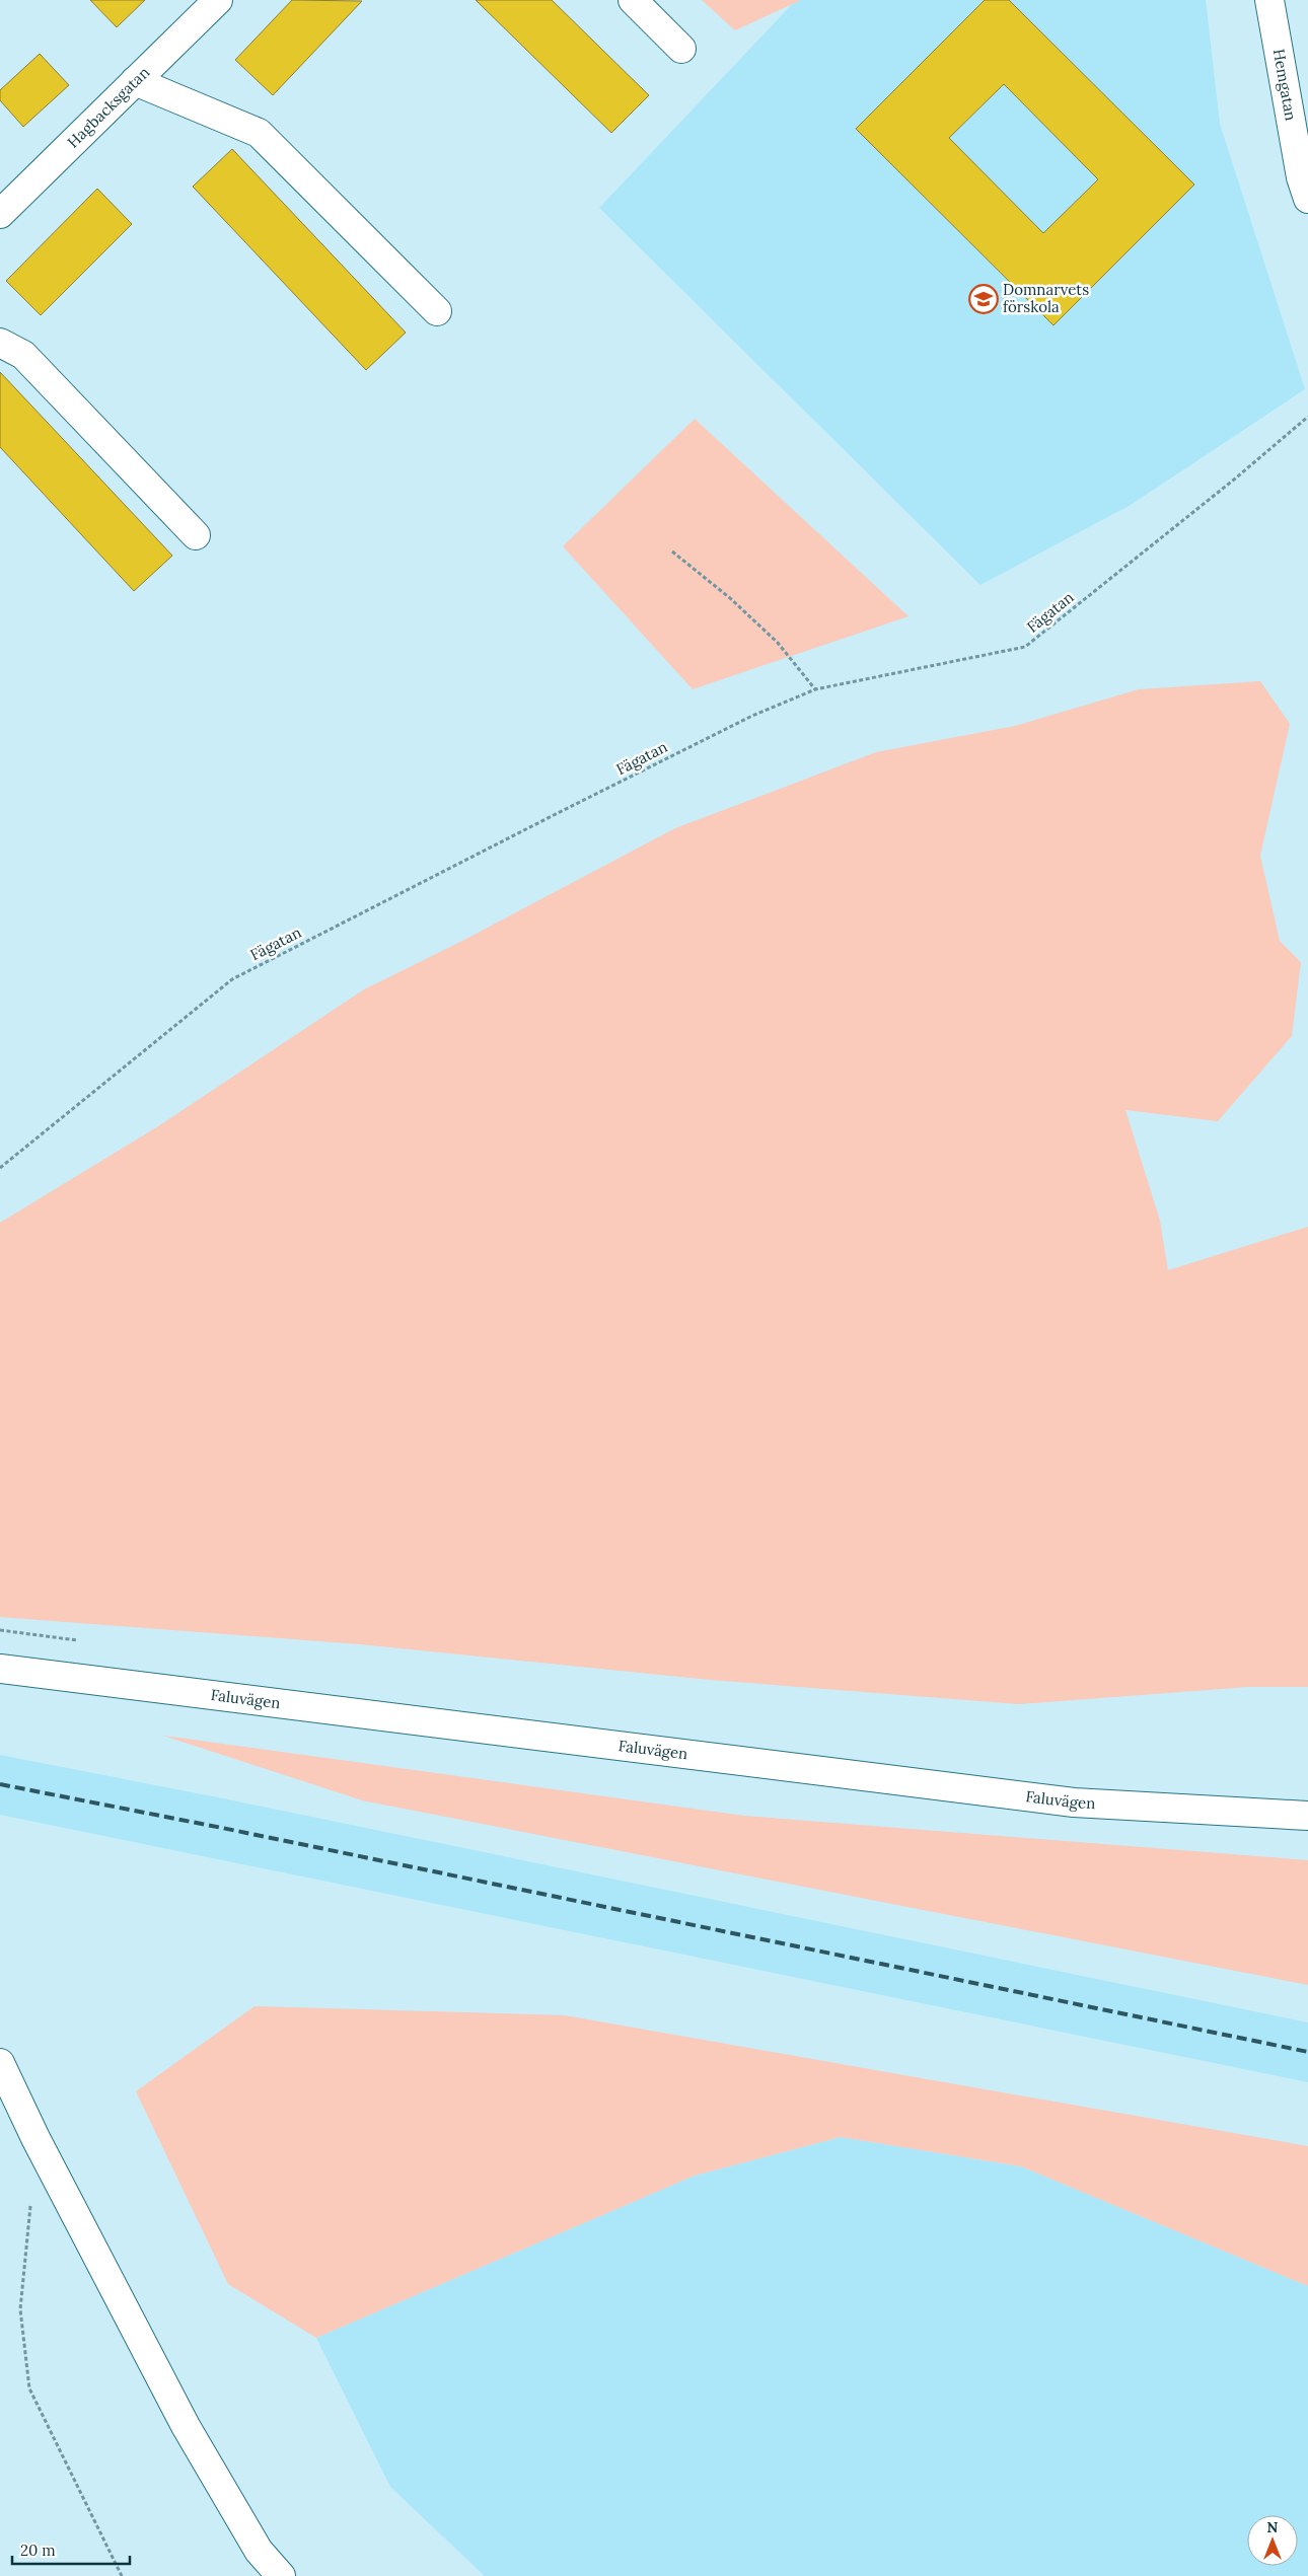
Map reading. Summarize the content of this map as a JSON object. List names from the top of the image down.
{
  "streets": {
    "street": ["Hemgatan", "Hagbacksgatan", "Faluvägen"],
    "path": ["Fägatan"]
  },
  "places": {
    "school or university": ["Domnarvets förskola"]
  },
  "scale_bar": "20 m",
  "north": "top"
}
